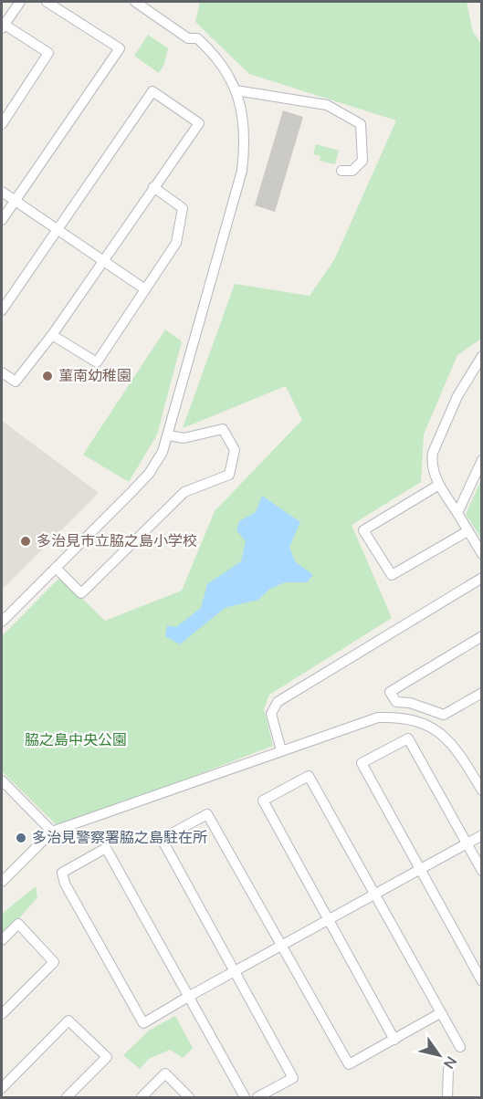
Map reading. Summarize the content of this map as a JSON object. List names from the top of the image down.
{
  "parks": ["脇之島中央公園"],
  "places": ["菫南幼稚園", "多治見市立脇之島小学校", "多治見警察署脇之島駐在所"],
  "north": "bottom right"
}
